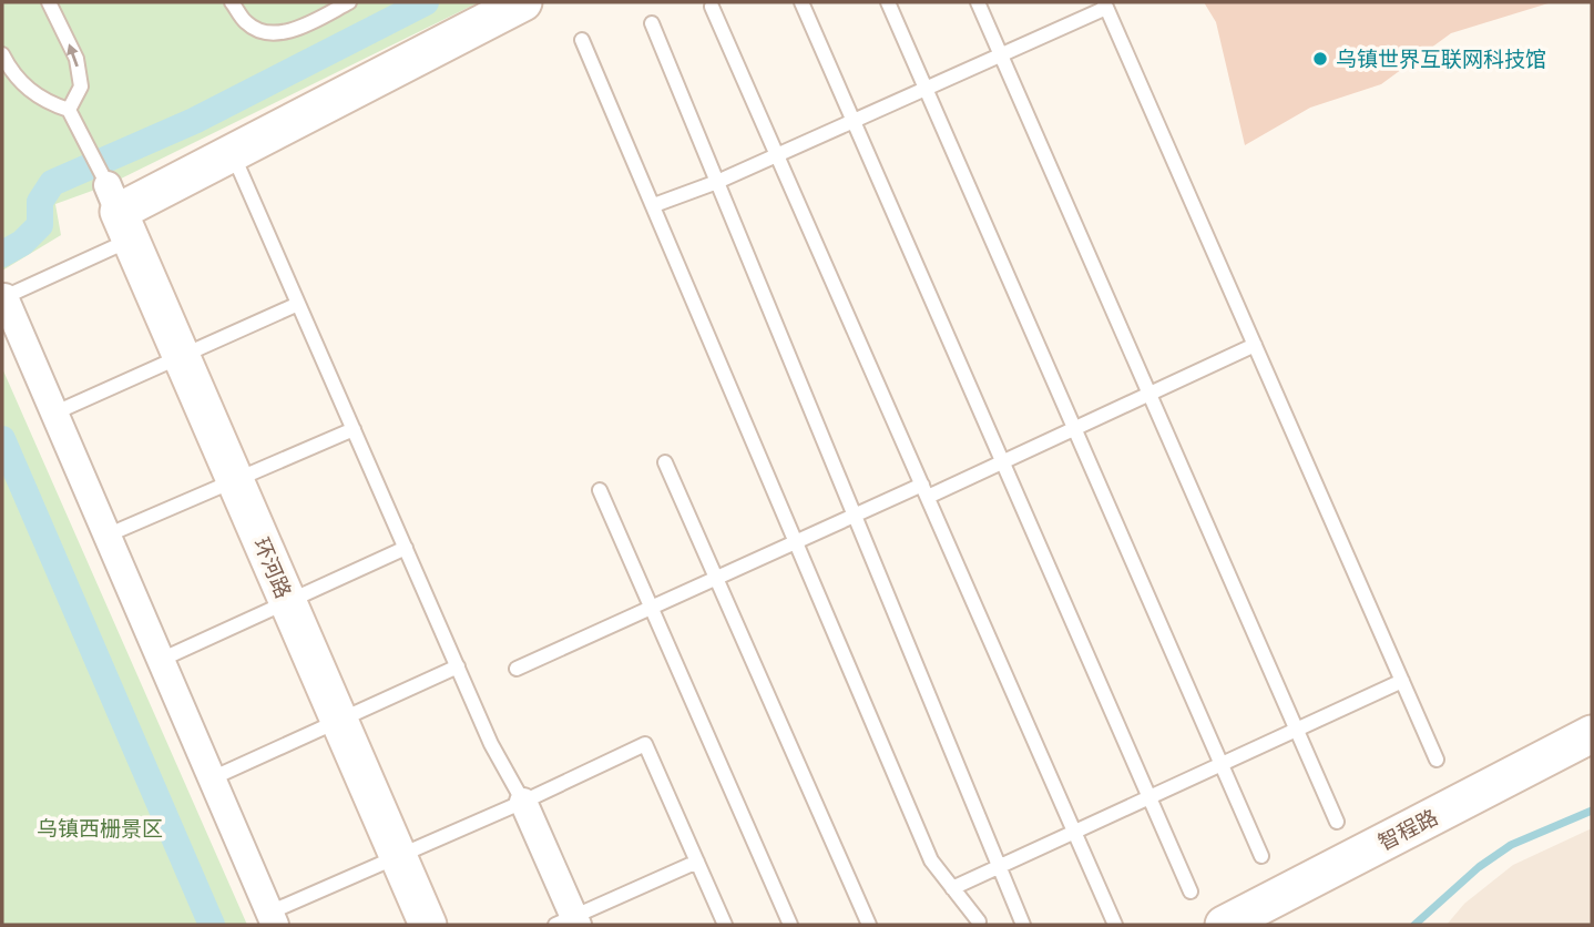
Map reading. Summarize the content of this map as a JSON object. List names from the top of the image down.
{
  "streets": {
    "street": ["环河路", "智程路"]
  },
  "parks": ["乌镇西栅景区"],
  "places": ["乌镇世界互联网科技馆"]
}
